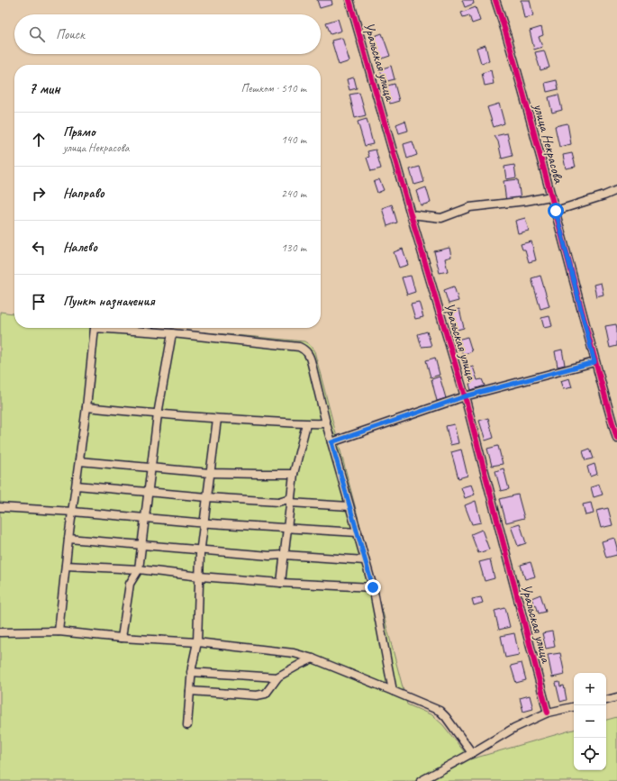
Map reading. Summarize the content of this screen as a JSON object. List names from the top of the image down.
{
  "streets": {
    "street": ["Уральская улица", "улица Некрасова"]
  },
  "page": {
    "search": "Поиск",
    "heading": ["7 мин", "Пешком · 510 m"],
    "list": [
      ["Прямо", "улица Некрасова", "140 m"],
      ["Направо", "240 m"],
      ["Налево", "130 m"],
      "Пункт назначения"
    ],
    "map_buttons": ["+", "−"]
  }
}
